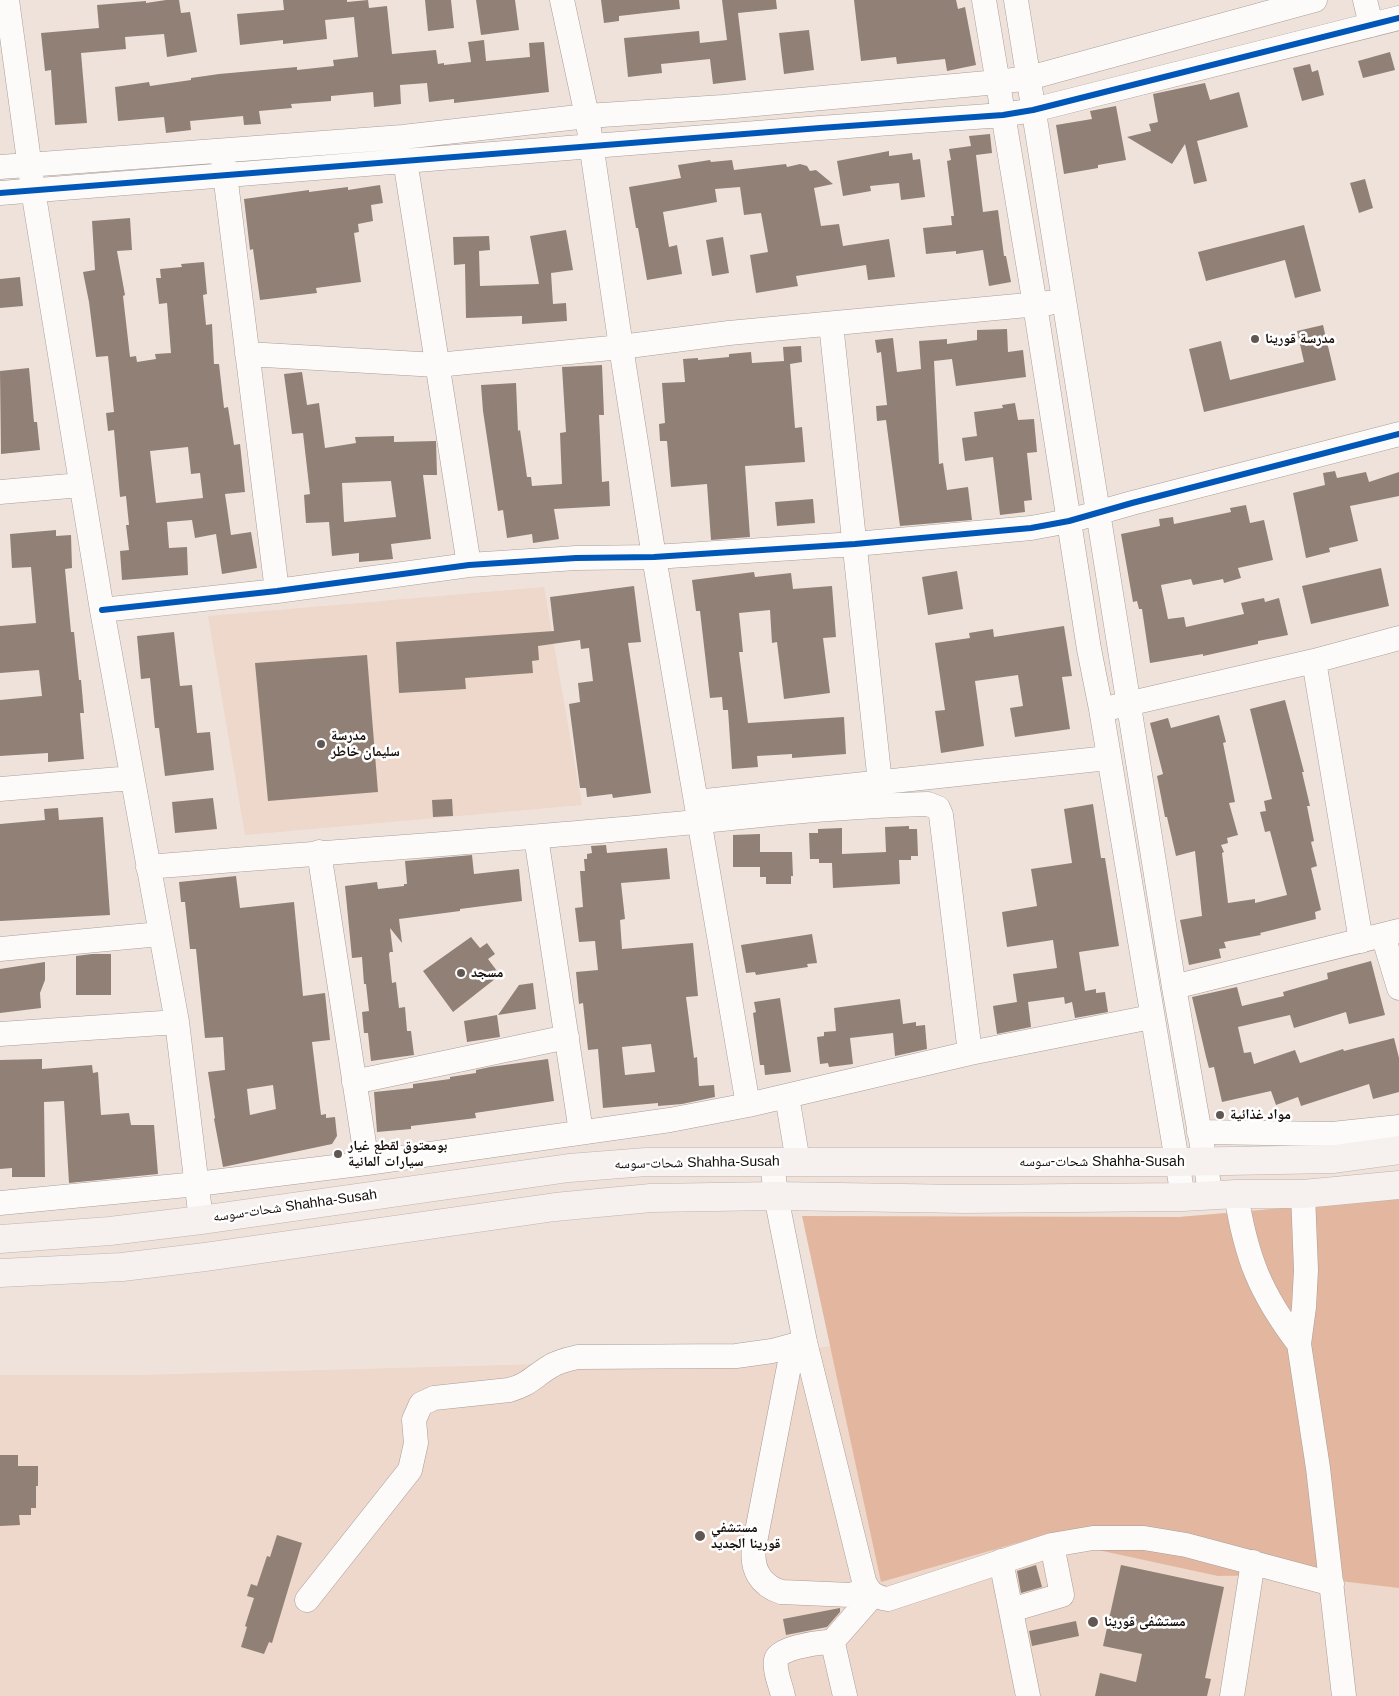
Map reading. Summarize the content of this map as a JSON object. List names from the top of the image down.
{
  "streets": {
    "main road": ["شحات-سوسه Shahha-Susah"]
  },
  "places": [
    "مدرسة قورينا",
    "مدرسة سليمان خاطر",
    "مسجد",
    "مواد غذائية",
    "بومعتوق لقطع غيار سيارات المانية",
    "مستشفي قورينا الجديد",
    "مستشفى قورينا"
  ]
}
